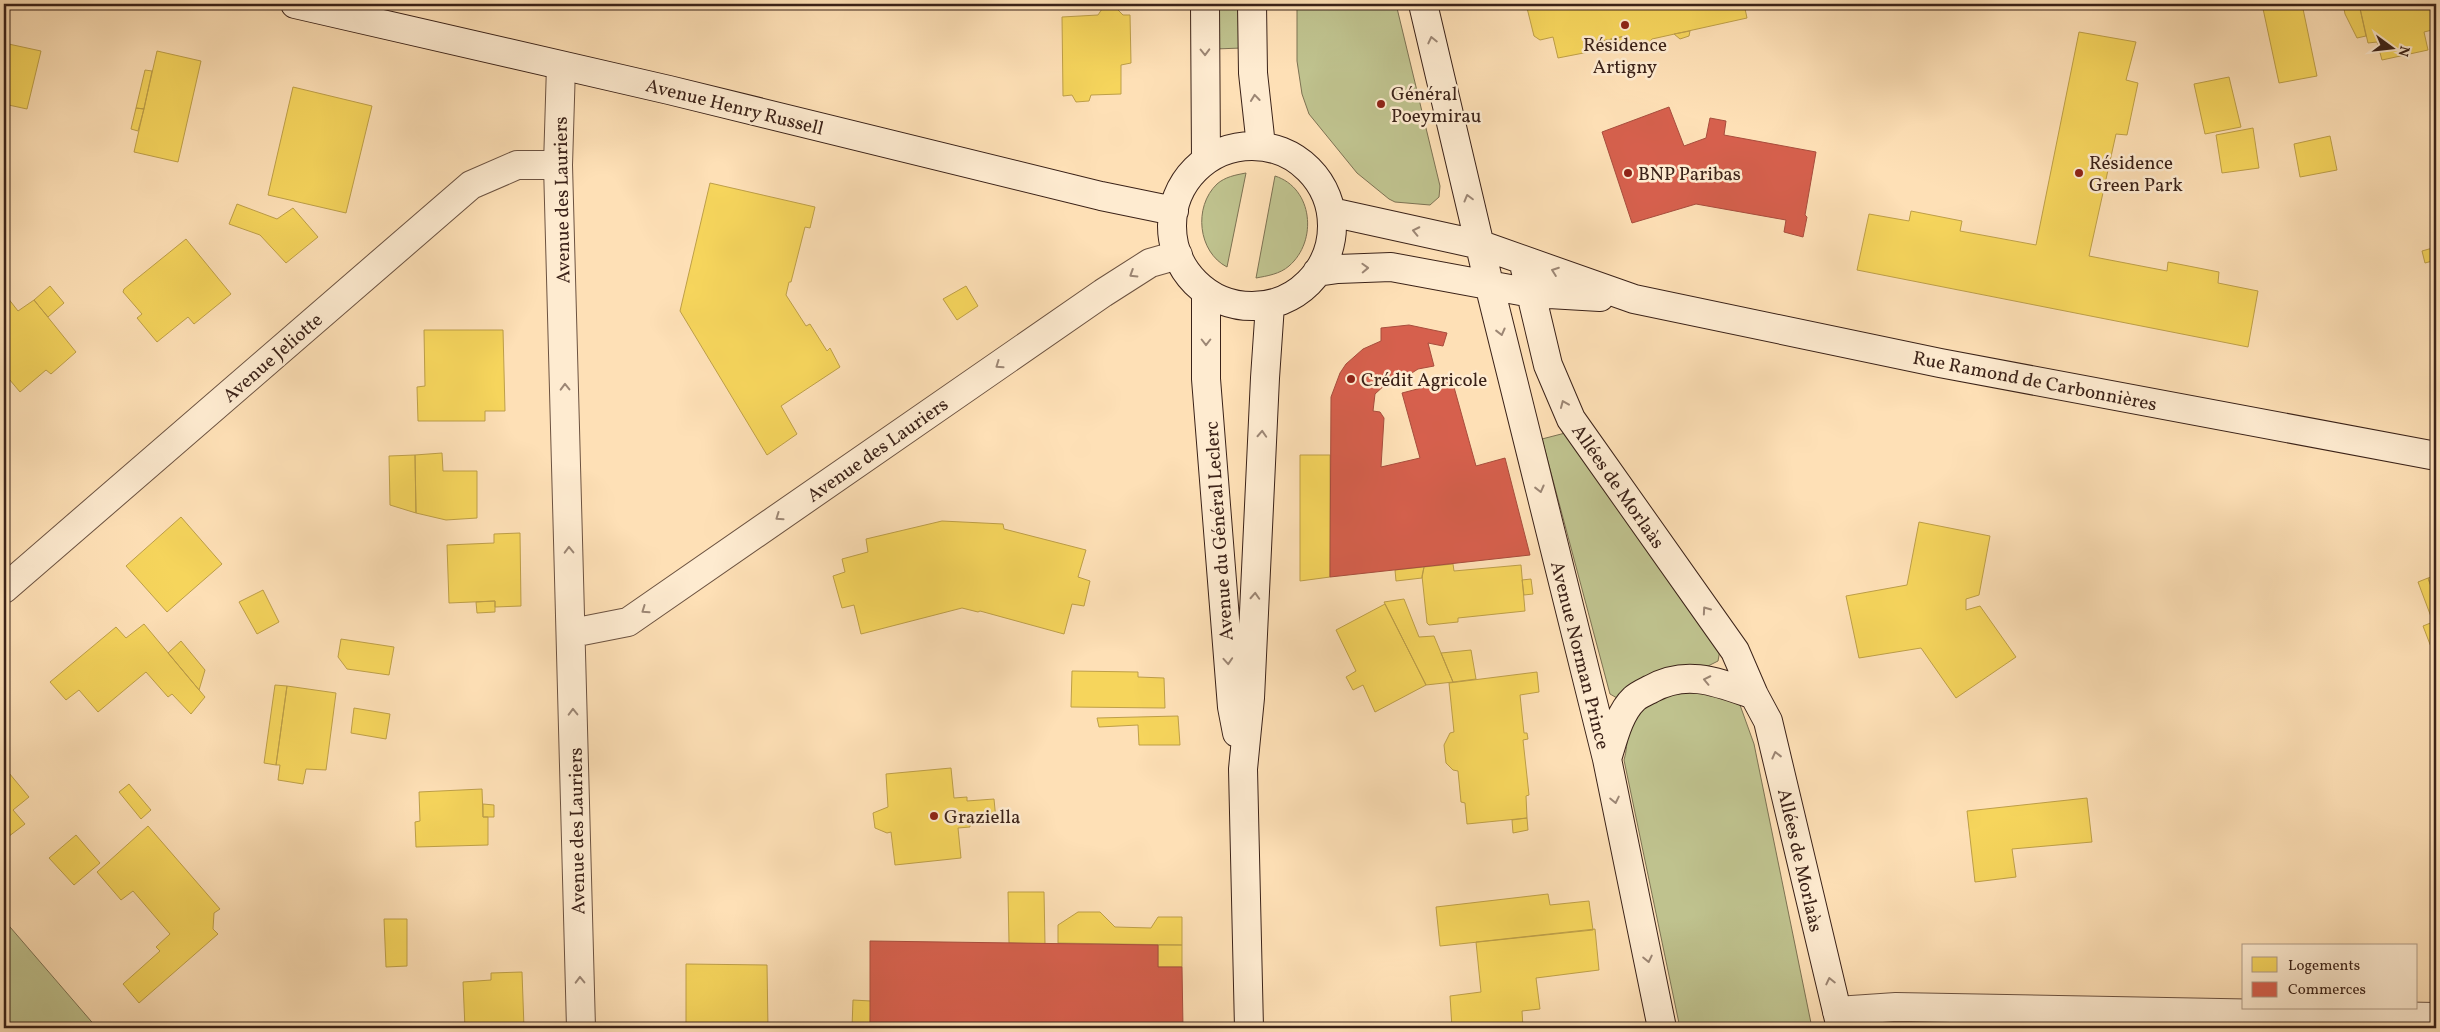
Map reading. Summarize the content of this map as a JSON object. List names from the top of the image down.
{
  "streets": {
    "street": [
      "Avenue Henry Russell",
      "Avenue des Lauriers",
      "Avenue Jeliotte",
      "Rue Ramond de Carbonnières",
      "Allées de Morlaàs",
      "Avenue du Général Leclerc",
      "Avenue Norman Prince"
    ]
  },
  "crossings": [
    ["Avenue Henry Russell", "Avenue des Lauriers"],
    ["Avenue Henry Russell", "Rue Ramond de Carbonnières"],
    ["Avenue Henry Russell", "Avenue du Général Leclerc"],
    ["Avenue des Lauriers", "Avenue Jeliotte"],
    ["Avenue des Lauriers", "Rue Ramond de Carbonnières"],
    ["Avenue des Lauriers", "Avenue du Général Leclerc"],
    ["Rue Ramond de Carbonnières", "Allées de Morlaàs"],
    ["Rue Ramond de Carbonnières", "Avenue du Général Leclerc"],
    ["Rue Ramond de Carbonnières", "Avenue Norman Prince"]
  ],
  "one_way": ["Allées de Morlaàs", "Avenue Norman Prince"],
  "places": [
    "Résidence Artigny",
    "Général Poeymirau",
    "BNP Paribas",
    "Résidence Green Park",
    "Crédit Agricole",
    "Graziella"
  ],
  "legend": ["Logements", "Commerces"],
  "north": "right"
}
